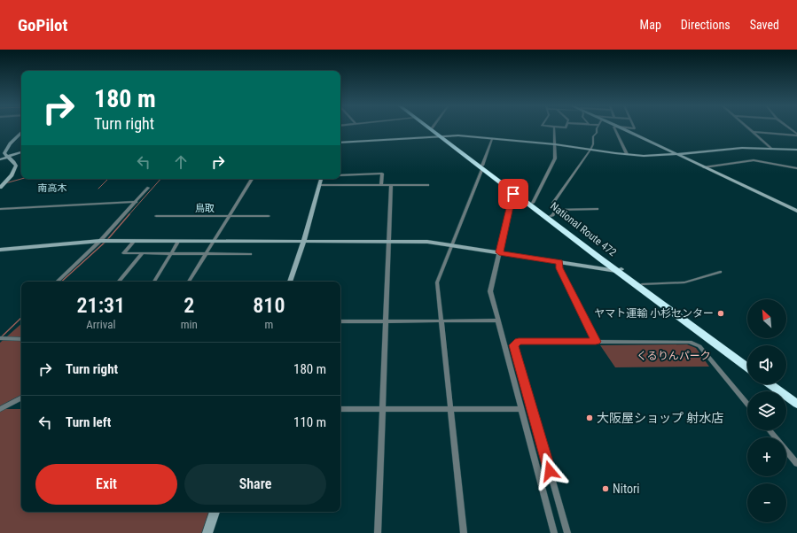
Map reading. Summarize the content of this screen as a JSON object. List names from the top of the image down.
{
  "streets": {
    "highway": ["National Route 472"]
  },
  "districts": ["南高木", "鳥取"],
  "parks": ["くるりんパーク"],
  "places": ["ヤマト運輸 小杉センター", "大阪屋ショップ 射水店", "Nitori"],
  "north": "top left",
  "page": {
    "header": "GoPilot",
    "nav": ["Map", "Directions", "Saved"],
    "turn": ["180 m", "Turn right"],
    "eta": [
      "21:31",
      "Arrival",
      "2",
      "min",
      "810",
      "m"
    ],
    "map_buttons": ["+", "−"],
    "list": [
      {
        "name": "Turn right",
        "value": "180 m"
      },
      {
        "name": "Turn left",
        "value": "110 m"
      }
    ],
    "buttons": ["Exit", "Share"]
  }
}
